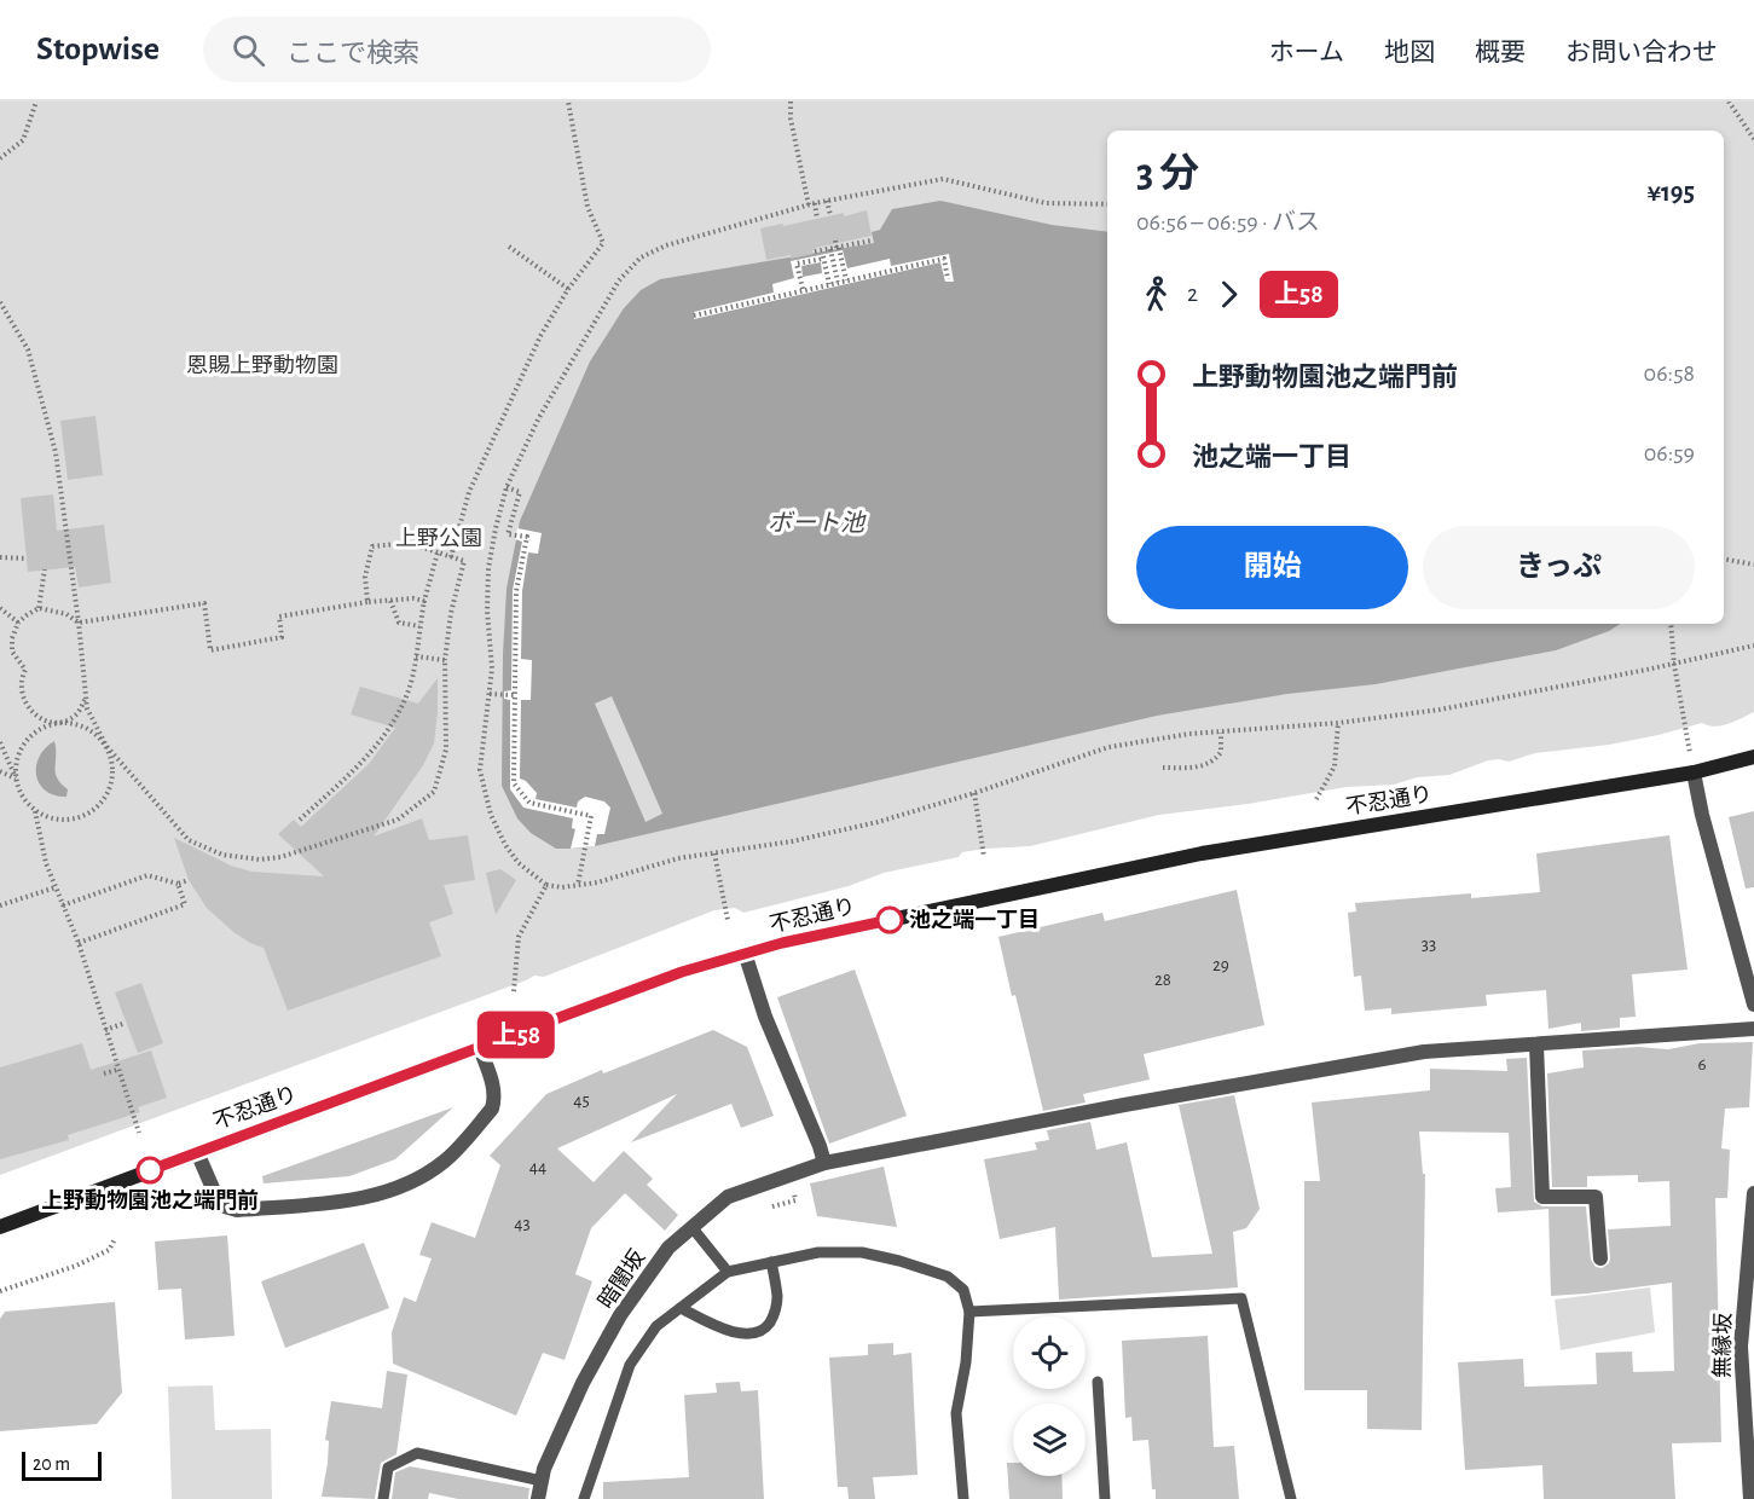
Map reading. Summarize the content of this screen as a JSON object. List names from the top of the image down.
{
  "streets": {
    "main road": ["不忍通り"],
    "street": ["暗闇坂", "無縁坂"]
  },
  "water": ["ボート池"],
  "parks": ["恩賜上野動物園", "上野公園"],
  "places": ["池之端一丁目", "上野動物園池之端門前"],
  "lines": ["bus line 上58"],
  "house_numbers": [
    "33",
    "29",
    "28",
    "6",
    "45",
    "44",
    "43"
  ],
  "scale_bar": "20 m",
  "page": {
    "header": "Stopwise",
    "search": "ここで検索",
    "nav": [
      "ホーム",
      "地図",
      "概要",
      "お問い合わせ"
    ],
    "on_map": "上58",
    "heading": ["3 分", "06:56 – 06:59 · バス", "¥195"],
    "legs": ["2", "上58"],
    "list": [
      {
        "name": "上野動物園池之端門前",
        "value": "06:58"
      },
      {
        "name": "池之端一丁目",
        "value": "06:59"
      }
    ],
    "buttons": ["開始", "きっぷ"],
    "scale": "20 m"
  }
}
